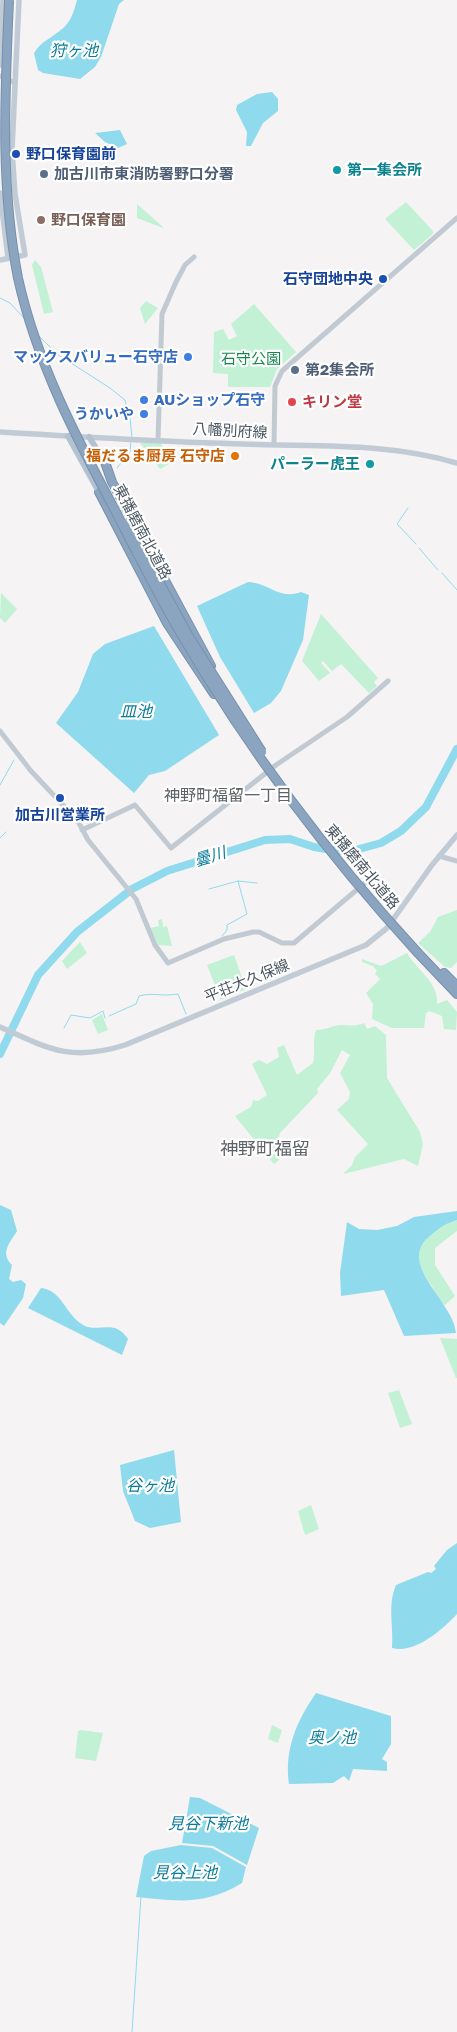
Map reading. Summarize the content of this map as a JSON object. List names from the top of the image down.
{
  "streets": {
    "highway": ["東播磨南北道路"],
    "main road": ["八幡別府線", "平荘大久保線"]
  },
  "districts": ["神野町福留一丁目", "神野町福留"],
  "water": [
    "狩ヶ池",
    "皿池",
    "曇川",
    "谷ヶ池",
    "奥ノ池",
    "見谷下新池",
    "見谷上池"
  ],
  "parks": ["石守公園"],
  "places": [
    "野口保育園前",
    "第一集会所",
    "加古川市東消防署野口分署",
    "野口保育園",
    "石守団地中央",
    "マックスバリュー石守店",
    "第2集会所",
    "AUショップ石守",
    "キリン堂",
    "うかいや",
    "福だるま厨房 石守店",
    "パーラー虎王",
    "加古川営業所"
  ]
}
